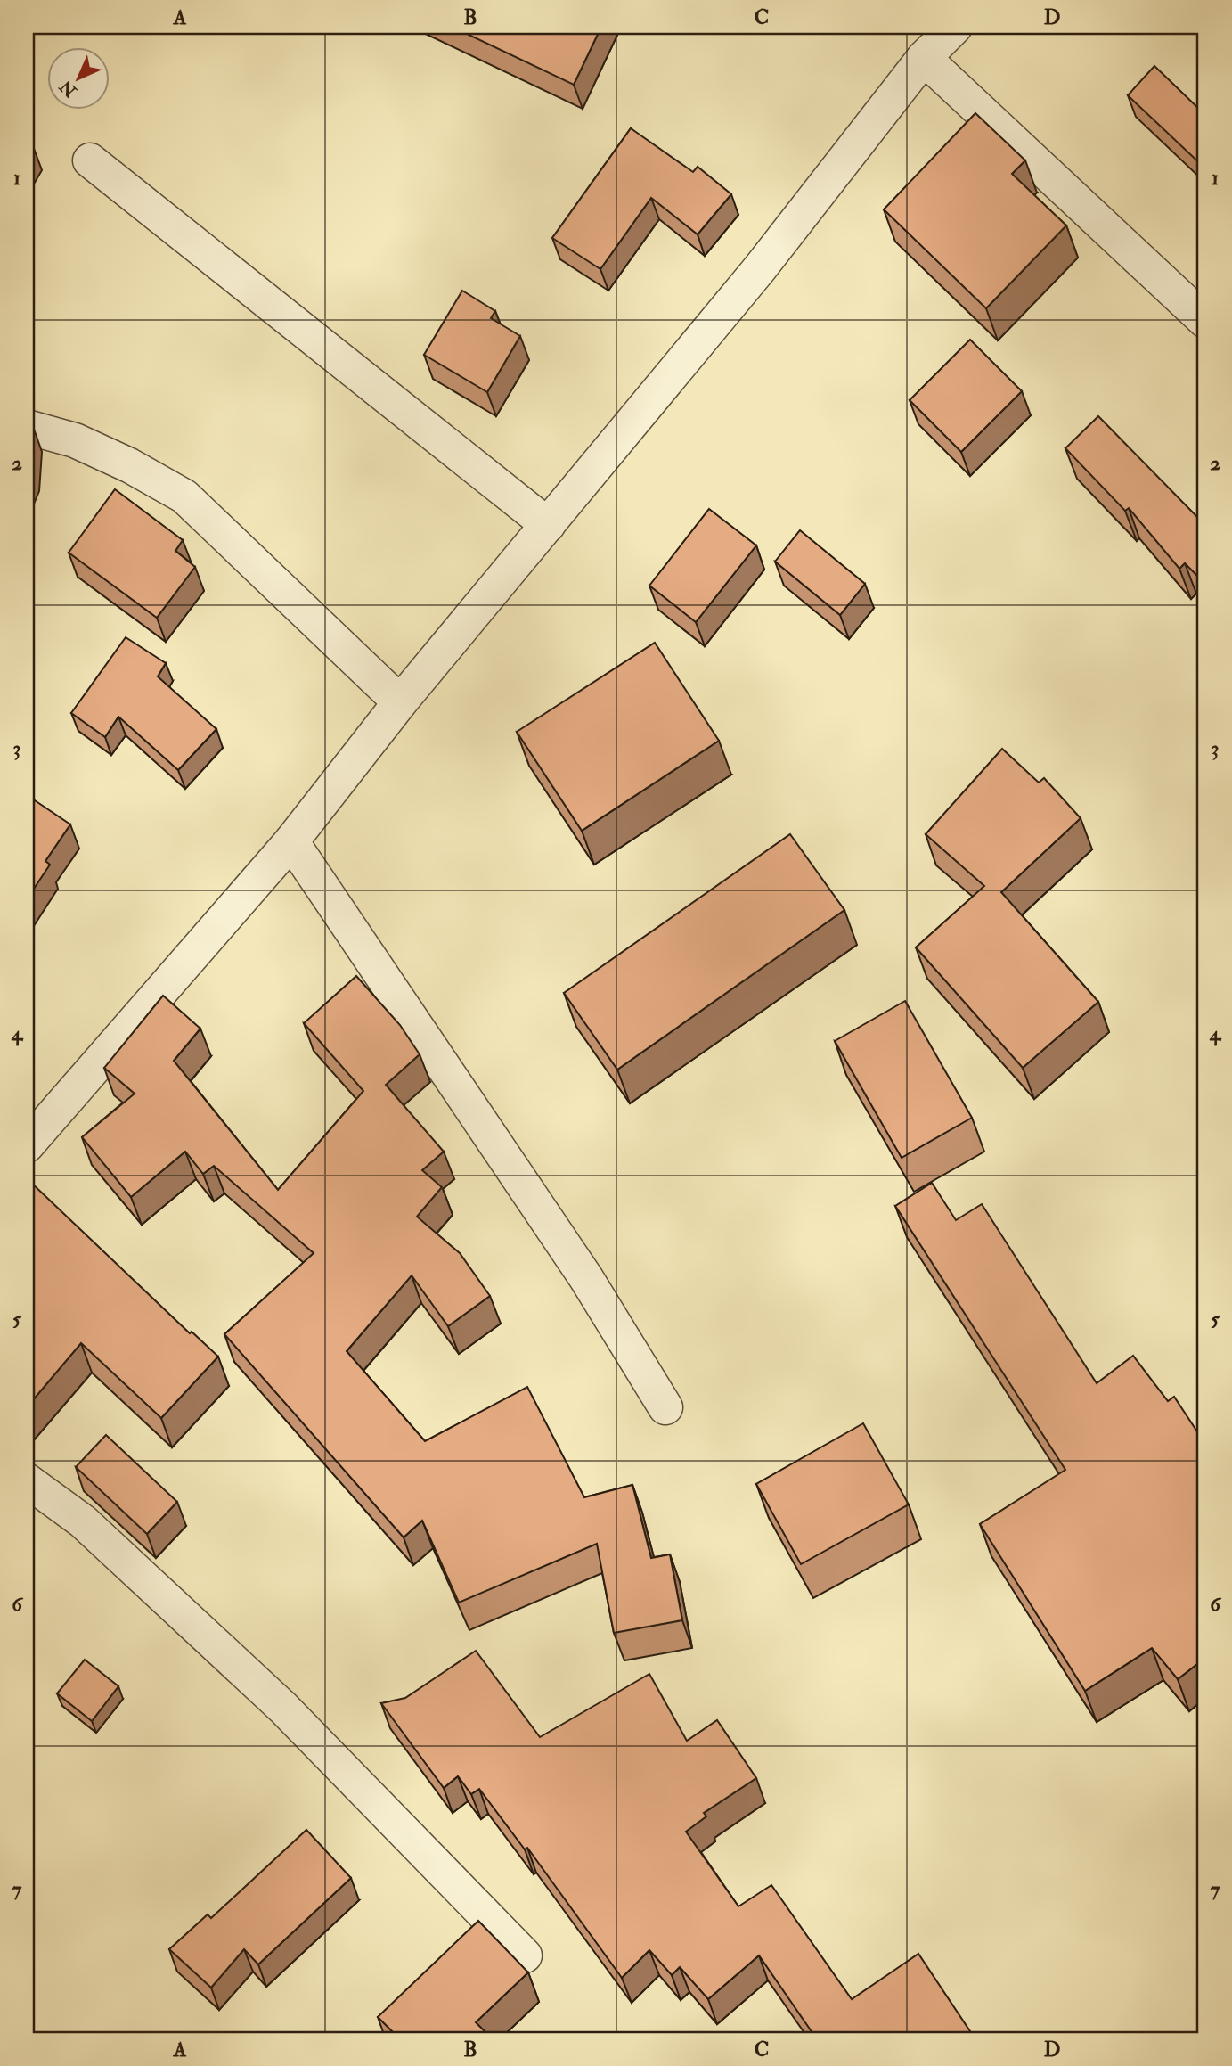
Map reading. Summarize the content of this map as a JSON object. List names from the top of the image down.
{
  "north": "bottom left",
  "grid": {
    "columns": [
      "A",
      "B",
      "C",
      "D"
    ],
    "rows": [
      "1",
      "2",
      "3",
      "4",
      "5",
      "6",
      "7"
    ]
  }
}
